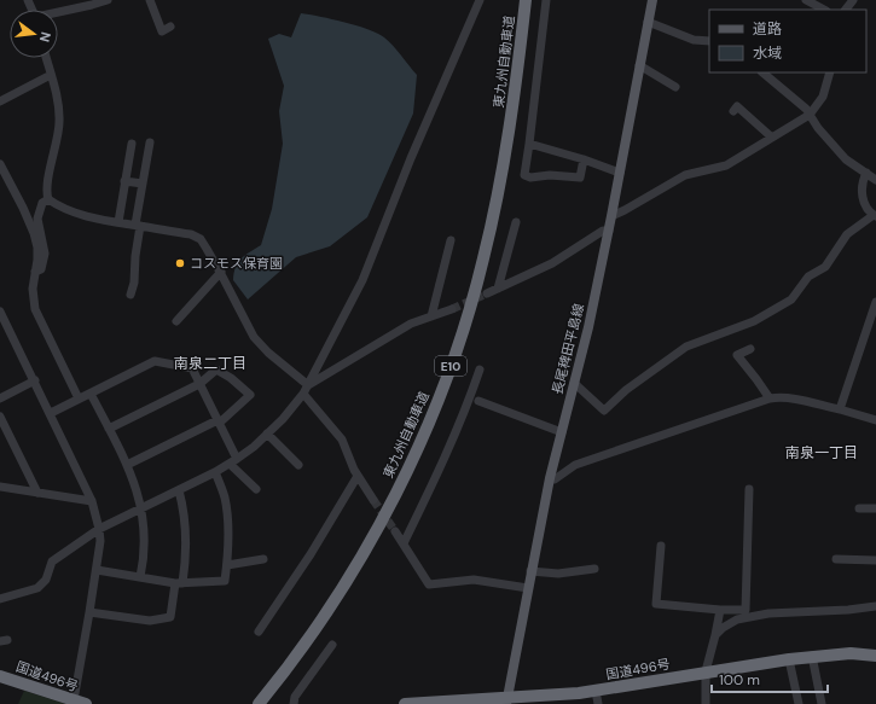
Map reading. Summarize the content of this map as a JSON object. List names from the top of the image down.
{
  "streets": {
    "highway": ["東九州自動車道", "E10", "国道496号"],
    "main road": ["長尾稗田平島線"]
  },
  "crossings": [
    ["長尾稗田平島線", "国道496号"]
  ],
  "districts": ["南泉二丁目", "南泉一丁目"],
  "places": ["コスモス保育園"],
  "legend": ["道路", "水域"],
  "scale_bar": "100 m",
  "north": "right"
}
